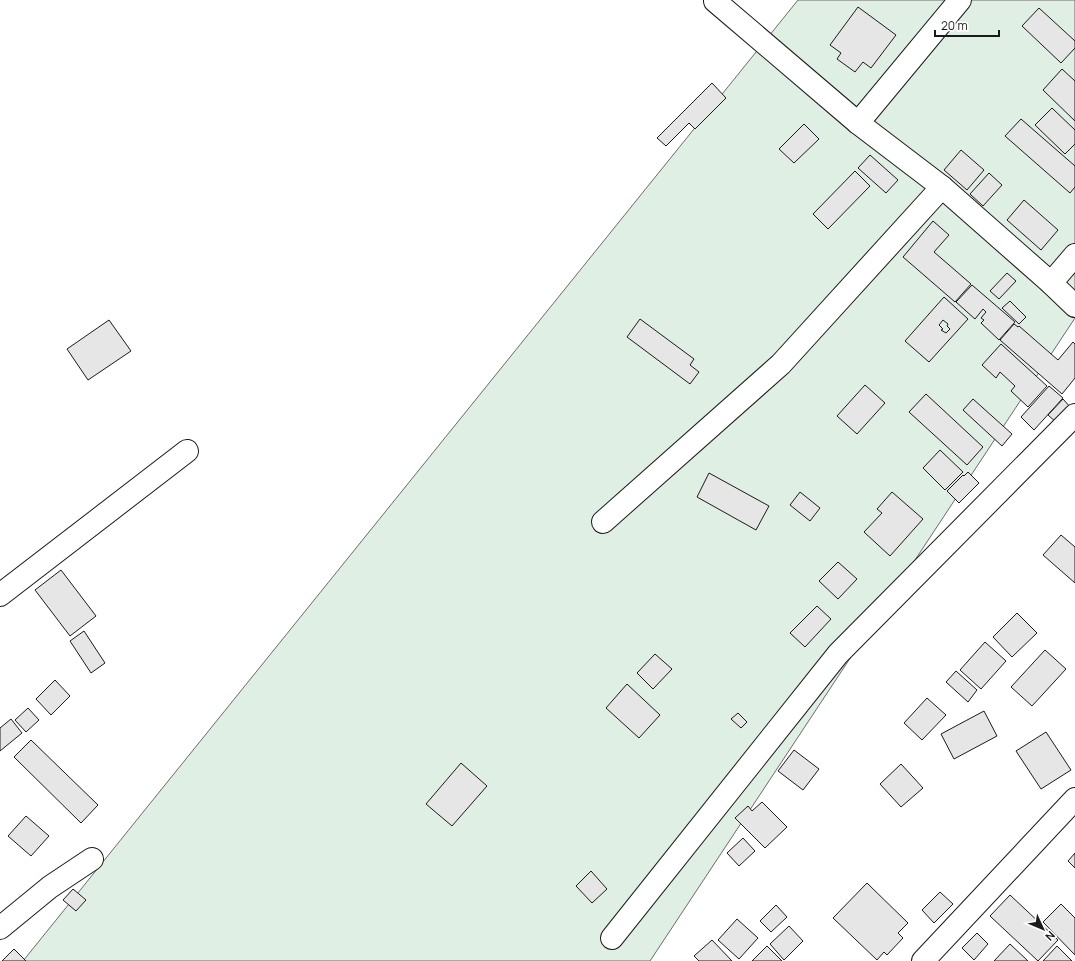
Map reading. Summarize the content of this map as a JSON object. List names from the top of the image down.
{
  "scale_bar": "20 m",
  "north": "bottom right"
}
